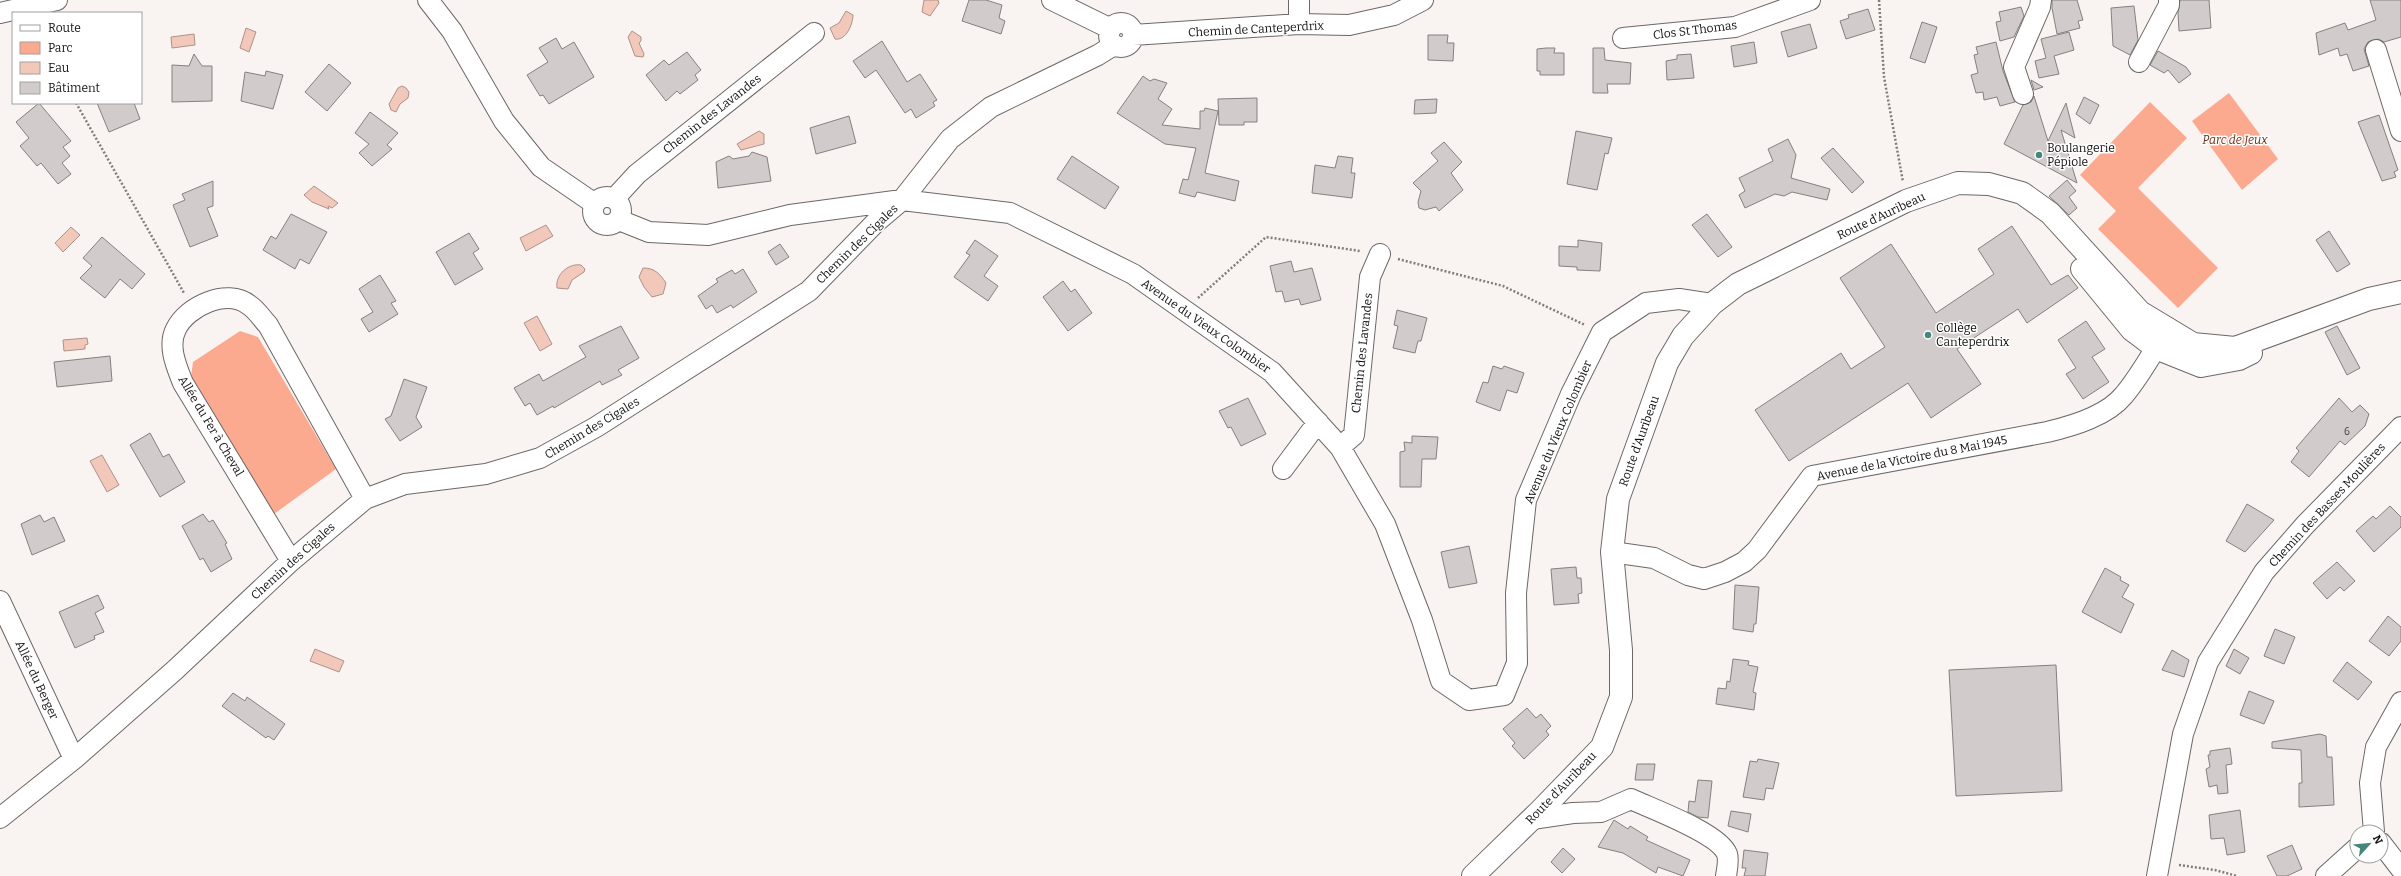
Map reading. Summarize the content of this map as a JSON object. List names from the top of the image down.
{
  "streets": {
    "street": [
      "Chemin de Canteperdrix",
      "Clos St Thomas",
      "Chemin des Lavandes",
      "Route d'Auribeau",
      "Chemin des Cigales",
      "Avenue du Vieux Colombier",
      "Allée du Fer à Cheval",
      "Avenue de la Victoire du 8 Mai 1945",
      "Chemin des Basses Moulières",
      "Allée du Berger"
    ]
  },
  "crossings": [
    ["Chemin de Canteperdrix", "Chemin des Cigales"],
    ["Chemin des Lavandes", "Avenue du Vieux Colombier"],
    ["Route d'Auribeau", "Avenue du Vieux Colombier"],
    ["Route d'Auribeau", "Avenue de la Victoire du 8 Mai 1945"],
    ["Chemin des Cigales", "Avenue du Vieux Colombier"],
    ["Chemin des Cigales", "Allée du Fer à Cheval"],
    ["Chemin des Cigales", "Allée du Berger"]
  ],
  "parks": ["Parc de Jeux"],
  "places": ["Boulangerie Pépiole", "Collège Canteperdrix"],
  "house_numbers": ["6"],
  "legend": [
    "Route",
    "Parc",
    "Eau",
    "Bâtiment"
  ],
  "north": "top right"
}
